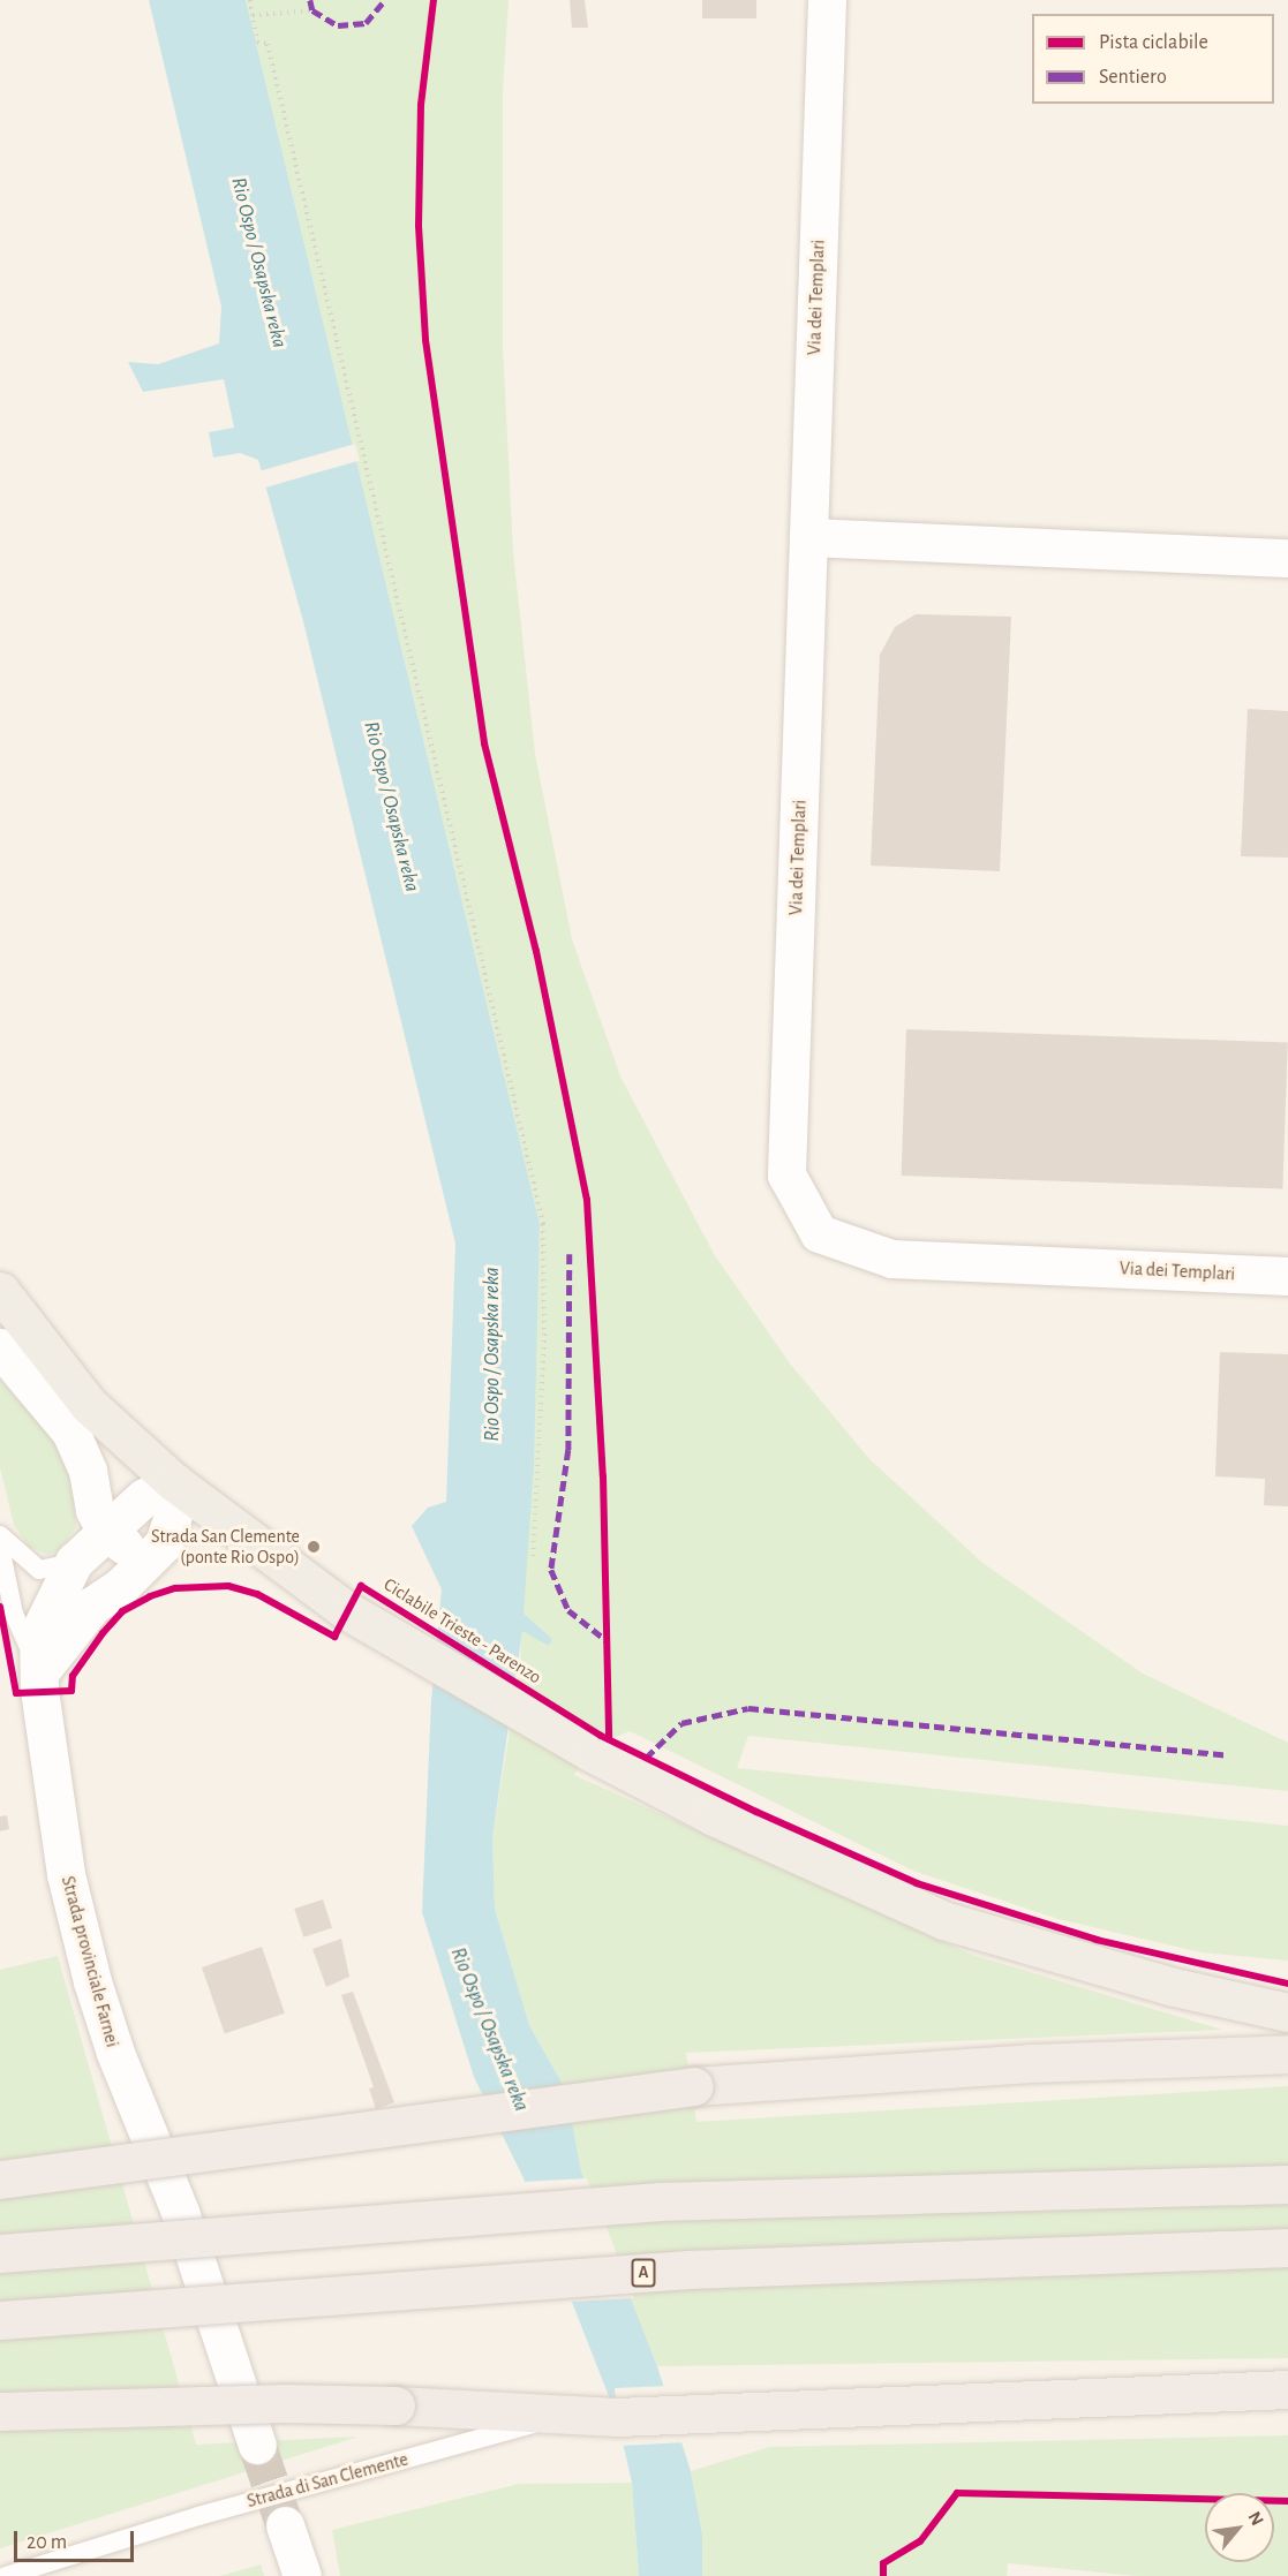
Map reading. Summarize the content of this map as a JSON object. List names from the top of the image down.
{
  "streets": {
    "highway": ["A"],
    "street": ["Via dei Templari", "Strada provinciale Farnei"],
    "lane": ["Strada di San Clemente"],
    "cycle path": ["Ciclabile Trieste - Parenzo"]
  },
  "water": ["Rio Ospo / Osapska reka"],
  "places": ["Strada San Clemente (ponte Rio Ospo)"],
  "legend": ["Pista ciclabile", "Sentiero"],
  "scale_bar": "20 m",
  "north": "top right"
}
